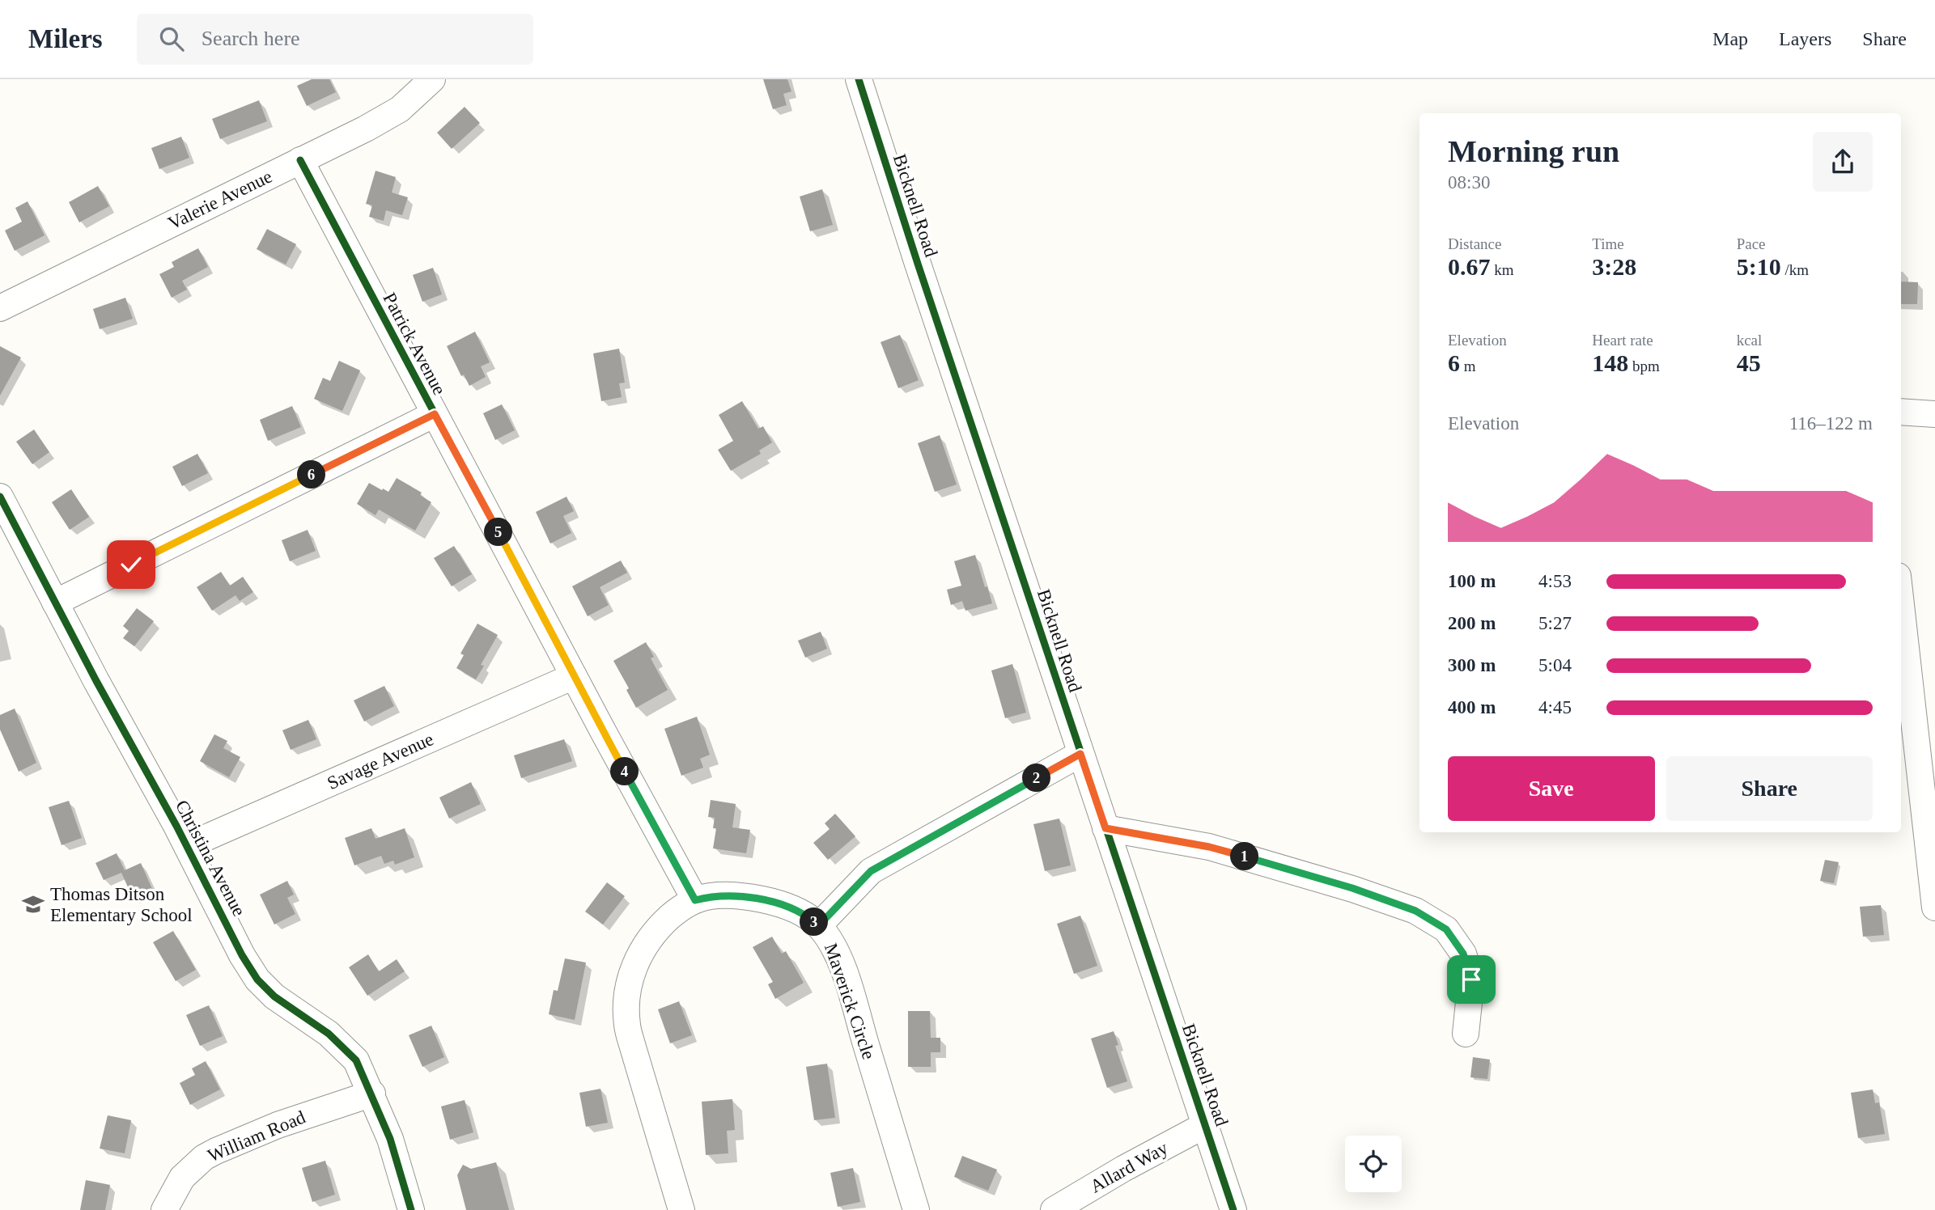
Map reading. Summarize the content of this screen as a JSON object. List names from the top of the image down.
{
  "streets": {
    "street": [
      "Valerie Avenue",
      "Bicknell Road",
      "Patrick Avenue",
      "Savage Avenue",
      "Christina Avenue",
      "Maverick Circle",
      "William Road",
      "Allard Way"
    ]
  },
  "crossings": [
    ["Valerie Avenue", "Patrick Avenue"],
    ["Bicknell Road", "Allard Way"],
    ["Patrick Avenue", "Savage Avenue"],
    ["Patrick Avenue", "Maverick Circle"],
    ["Savage Avenue", "Christina Avenue"],
    ["Christina Avenue", "William Road"]
  ],
  "places": {
    "school or university": ["Thomas Ditson Elementary School"]
  },
  "page": {
    "header": "Milers",
    "search": "Search here",
    "nav": ["Map", "Layers", "Share"],
    "heading": ["Morning run", "08:30"],
    "stats": [
      ["Distance", "0.67 km"],
      ["Time", "3:28"],
      ["Pace", "5:10 /km"],
      ["Elevation", "6 m"],
      ["Heart rate", "148 bpm"],
      ["kcal", "45"]
    ],
    "chart": ["Elevation", "116–122 m"],
    "pins": [
      "6",
      "5",
      "4",
      "2",
      "1",
      "3"
    ],
    "list": [
      {
        "name": "100 m",
        "note": "4:53"
      },
      {
        "name": "200 m",
        "note": "5:27"
      },
      {
        "name": "300 m",
        "note": "5:04"
      },
      {
        "name": "400 m",
        "note": "4:45"
      }
    ],
    "buttons": ["Save", "Share"]
  }
}
